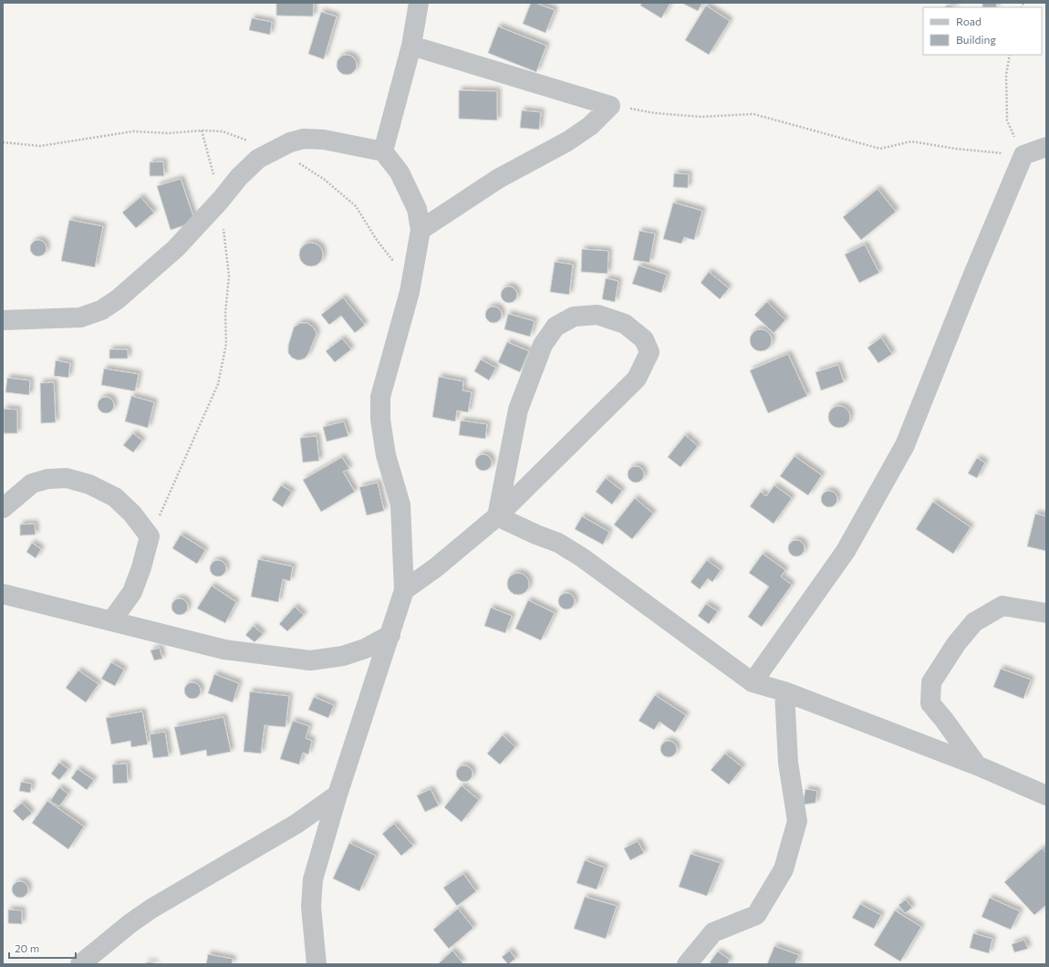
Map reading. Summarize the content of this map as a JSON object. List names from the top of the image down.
{
  "legend": ["Road", "Building"],
  "scale_bar": "20 m"
}
